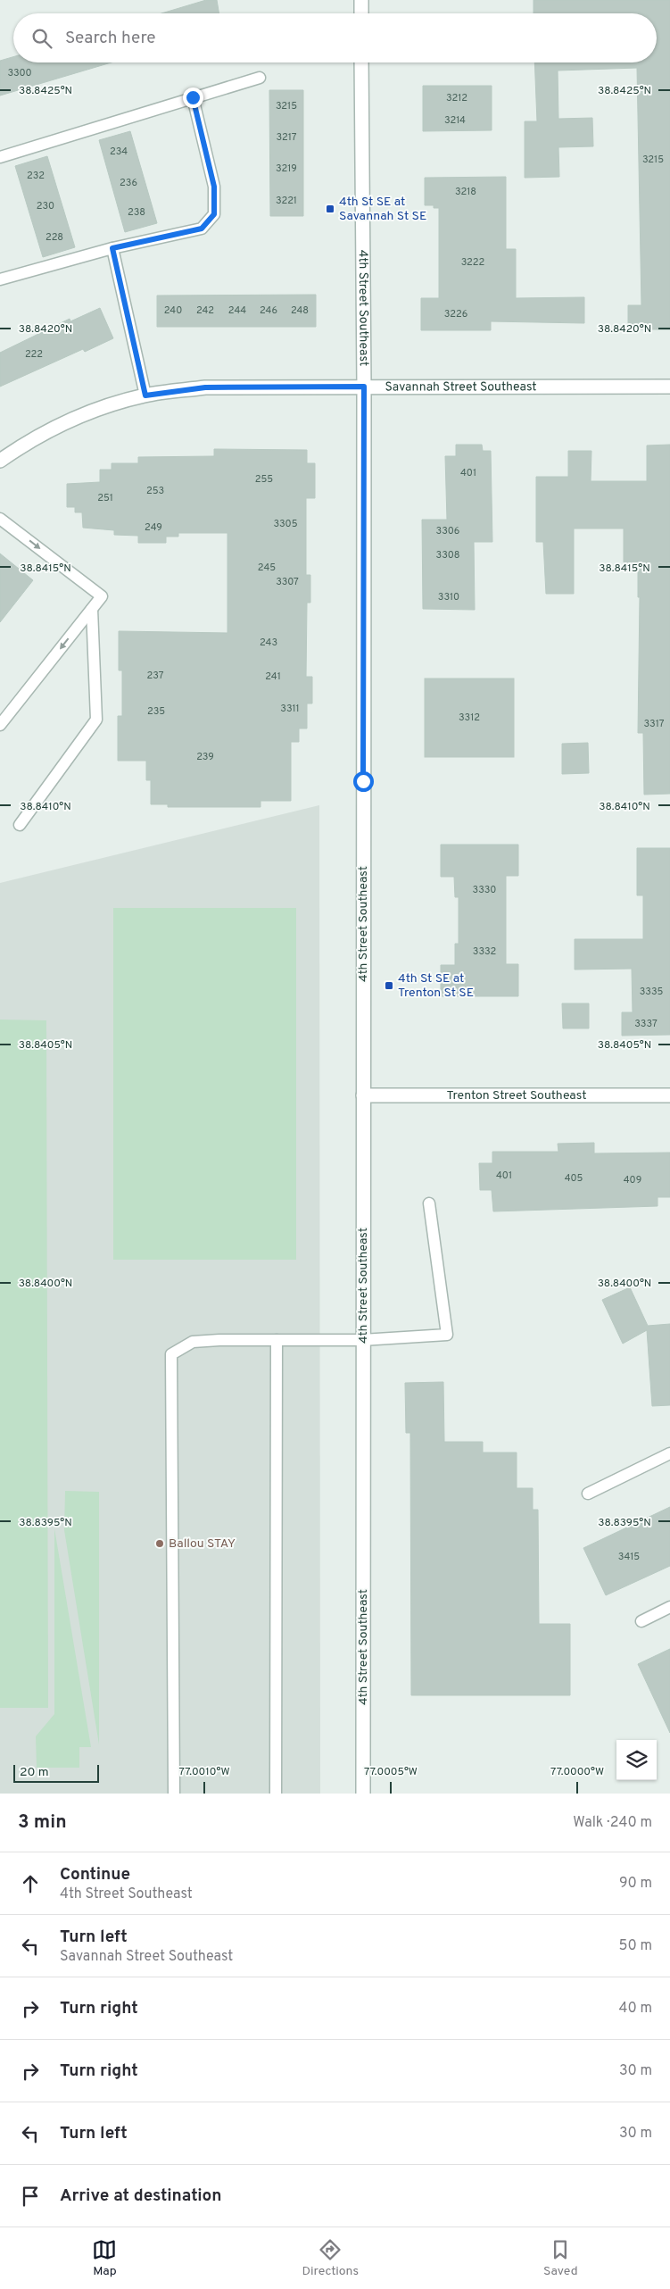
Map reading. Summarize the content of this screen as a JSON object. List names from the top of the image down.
{
  "streets": {
    "street": ["4th Street Southeast", "Savannah Street Southeast", "Trenton Street Southeast"]
  },
  "crossings": [
    ["4th Street Southeast", "Savannah Street Southeast"],
    ["4th Street Southeast", "Trenton Street Southeast"]
  ],
  "places": {
    "transit": ["4th St SE at Savannah St SE", "4th St SE at Trenton St SE"],
    "other": ["Ballou STAY"]
  },
  "house_numbers": [
    "3300",
    "3212",
    "3215",
    "3214",
    "3217",
    "234",
    "3215",
    "3219",
    "232",
    "236",
    "3218",
    "3221",
    "230",
    "238",
    "228",
    "3222",
    "240",
    "242",
    "244",
    "246",
    "248",
    "3226",
    "222",
    "401",
    "255",
    "253",
    "251",
    "3305",
    "249",
    "3306",
    "3308",
    "245",
    "3307",
    "3310",
    "243",
    "237",
    "241",
    "3311",
    "235",
    "3312",
    "3317",
    "239",
    "3330",
    "3332",
    "3335",
    "3337",
    "401",
    "405",
    "409",
    "3415"
  ],
  "scale_bar": "20 m",
  "page": {
    "search": "Search here",
    "scale": "20 m",
    "heading": ["3 min", "Walk · 240 m"],
    "list": [
      ["Continue", "4th Street Southeast", "90 m"],
      ["Turn left", "Savannah Street Southeast", "50 m"],
      ["Turn right", "40 m"],
      ["Turn right", "30 m"],
      ["Turn left", "30 m"],
      "Arrive at destination"
    ],
    "nav": ["Map", "Directions", "Saved"]
  },
  "coordinates": [
    "38.8425°N",
    "38.8420°N",
    "38.8415°N",
    "38.8410°N",
    "38.8405°N",
    "38.8400°N",
    "38.8395°N",
    "77.0010°W",
    "77.0005°W",
    "77.0000°W"
  ]
}
